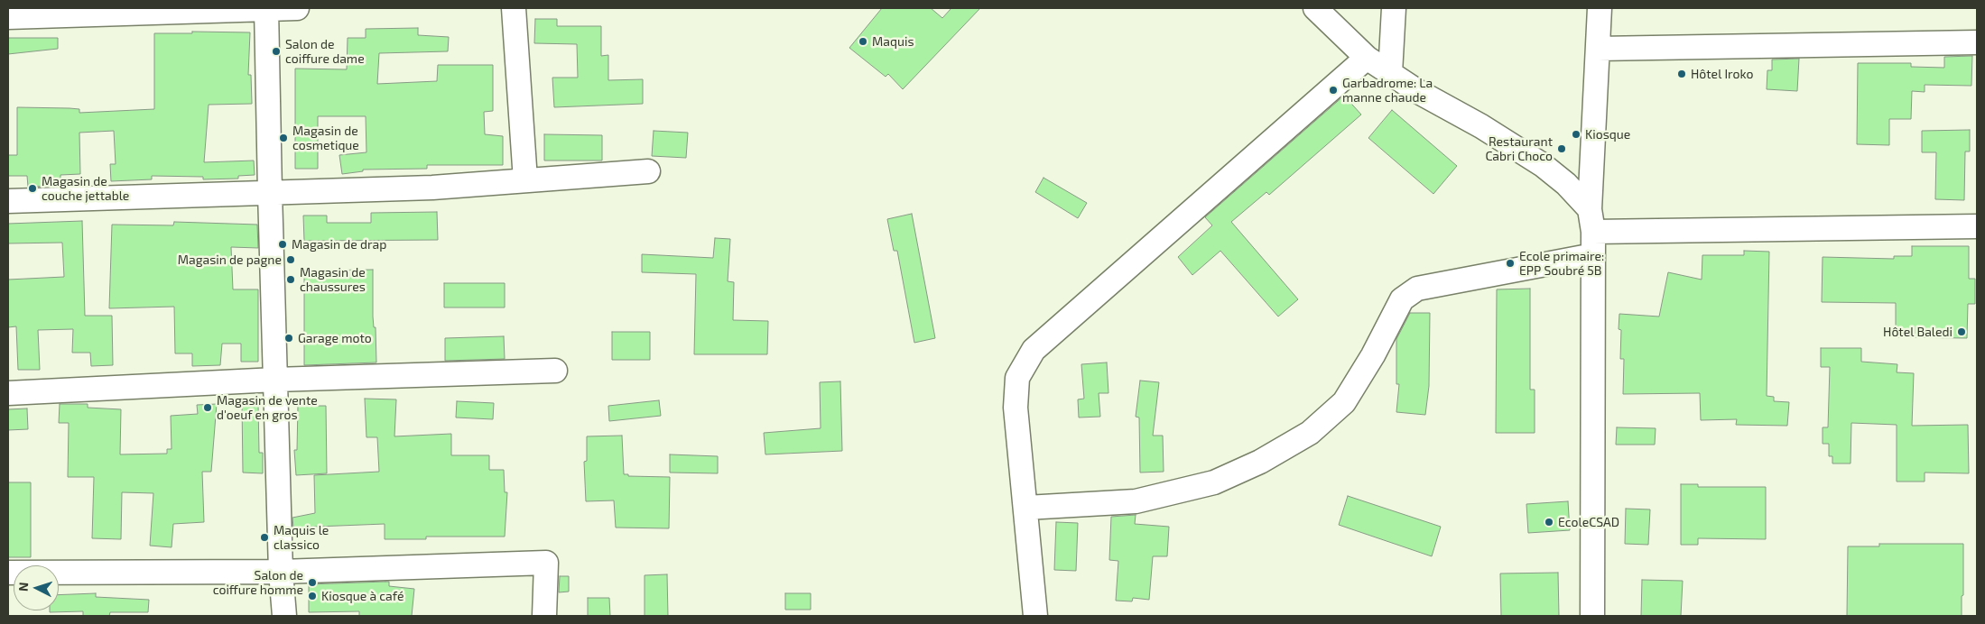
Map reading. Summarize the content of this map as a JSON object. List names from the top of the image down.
{
  "places": [
    "Maquis",
    "Salon de coiffure dame",
    "Hôtel Iroko",
    "Garbadrome: La manne chaude",
    "Kiosque",
    "Magasin de cosmetique",
    "Restaurant Cabri Choco",
    "Magasin de couche jettable",
    "Magasin de drap",
    "Magasin de pagne",
    "Ecole primaire: EPP Soubré 5B",
    "Magasin de chaussures",
    "Hôtel Baledi",
    "Garage moto",
    "Magasin de vente d'oeuf en gros",
    "EcoleCSAD",
    "Maquis le classico",
    "Salon de coiffure homme",
    "Kiosque à café"
  ],
  "north": "left"
}
